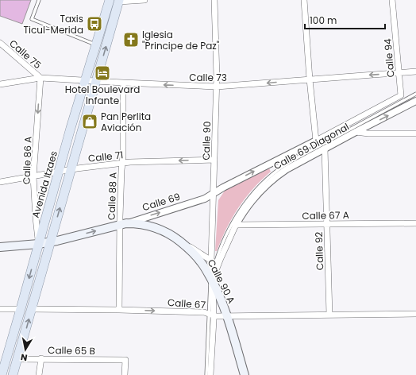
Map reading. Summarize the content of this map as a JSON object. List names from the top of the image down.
{
  "streets": {
    "main road": ["Avenida Itzaes", "Calle 69", "Calle 90 A"],
    "street": [
      "Calle 75",
      "Calle 94",
      "Calle 73",
      "Calle 90",
      "Calle 69 Diagonal",
      "Calle 71",
      "Calle 86 A",
      "Calle 88 A",
      "Calle 67 A",
      "Calle 92",
      "Calle 67",
      "Calle 65 B"
    ]
  },
  "crossings": [
    ["Calle 75", "Calle 73"],
    ["Calle 75", "Calle 86 A"],
    ["Calle 94", "Calle 73"],
    ["Calle 94", "Calle 69"],
    ["Calle 73", "Calle 90"],
    ["Calle 73", "Calle 86 A"],
    ["Calle 73", "Avenida Itzaes"],
    ["Calle 73", "Calle 88 A"],
    ["Calle 90", "Calle 69 Diagonal"],
    ["Calle 90", "Calle 71"],
    ["Calle 90", "Calle 69"],
    ["Calle 90", "Calle 90 A"],
    ["Calle 90", "Calle 67"],
    ["Calle 69 Diagonal", "Calle 67 A"],
    ["Calle 69 Diagonal", "Calle 92"],
    ["Calle 69 Diagonal", "Calle 90 A"],
    ["Calle 71", "Calle 86 A"],
    ["Calle 71", "Avenida Itzaes"],
    ["Calle 71", "Calle 88 A"],
    ["Calle 86 A", "Avenida Itzaes"],
    ["Calle 86 A", "Calle 69"],
    ["Avenida Itzaes", "Calle 69"],
    ["Calle 88 A", "Calle 69"],
    ["Calle 88 A", "Calle 90 A"],
    ["Calle 88 A", "Calle 67"],
    ["Calle 69", "Calle 90 A"],
    ["Calle 67 A", "Calle 92"],
    ["Calle 92", "Calle 67"],
    ["Calle 90 A", "Calle 67"]
  ],
  "one_way": [
    "Calle 73",
    "Calle 71",
    "Calle 86 A",
    "Calle 69"
  ],
  "places": {
    "bus stop": ["Taxis Ticul-Merida"],
    "church": ["Iglesia \"Principe de Paz\""],
    "hotel": ["Hotel Boulevard Infante"],
    "shop": ["Pan Perlita Aviación"]
  },
  "scale_bar": "100 m",
  "north": "bottom"
}
